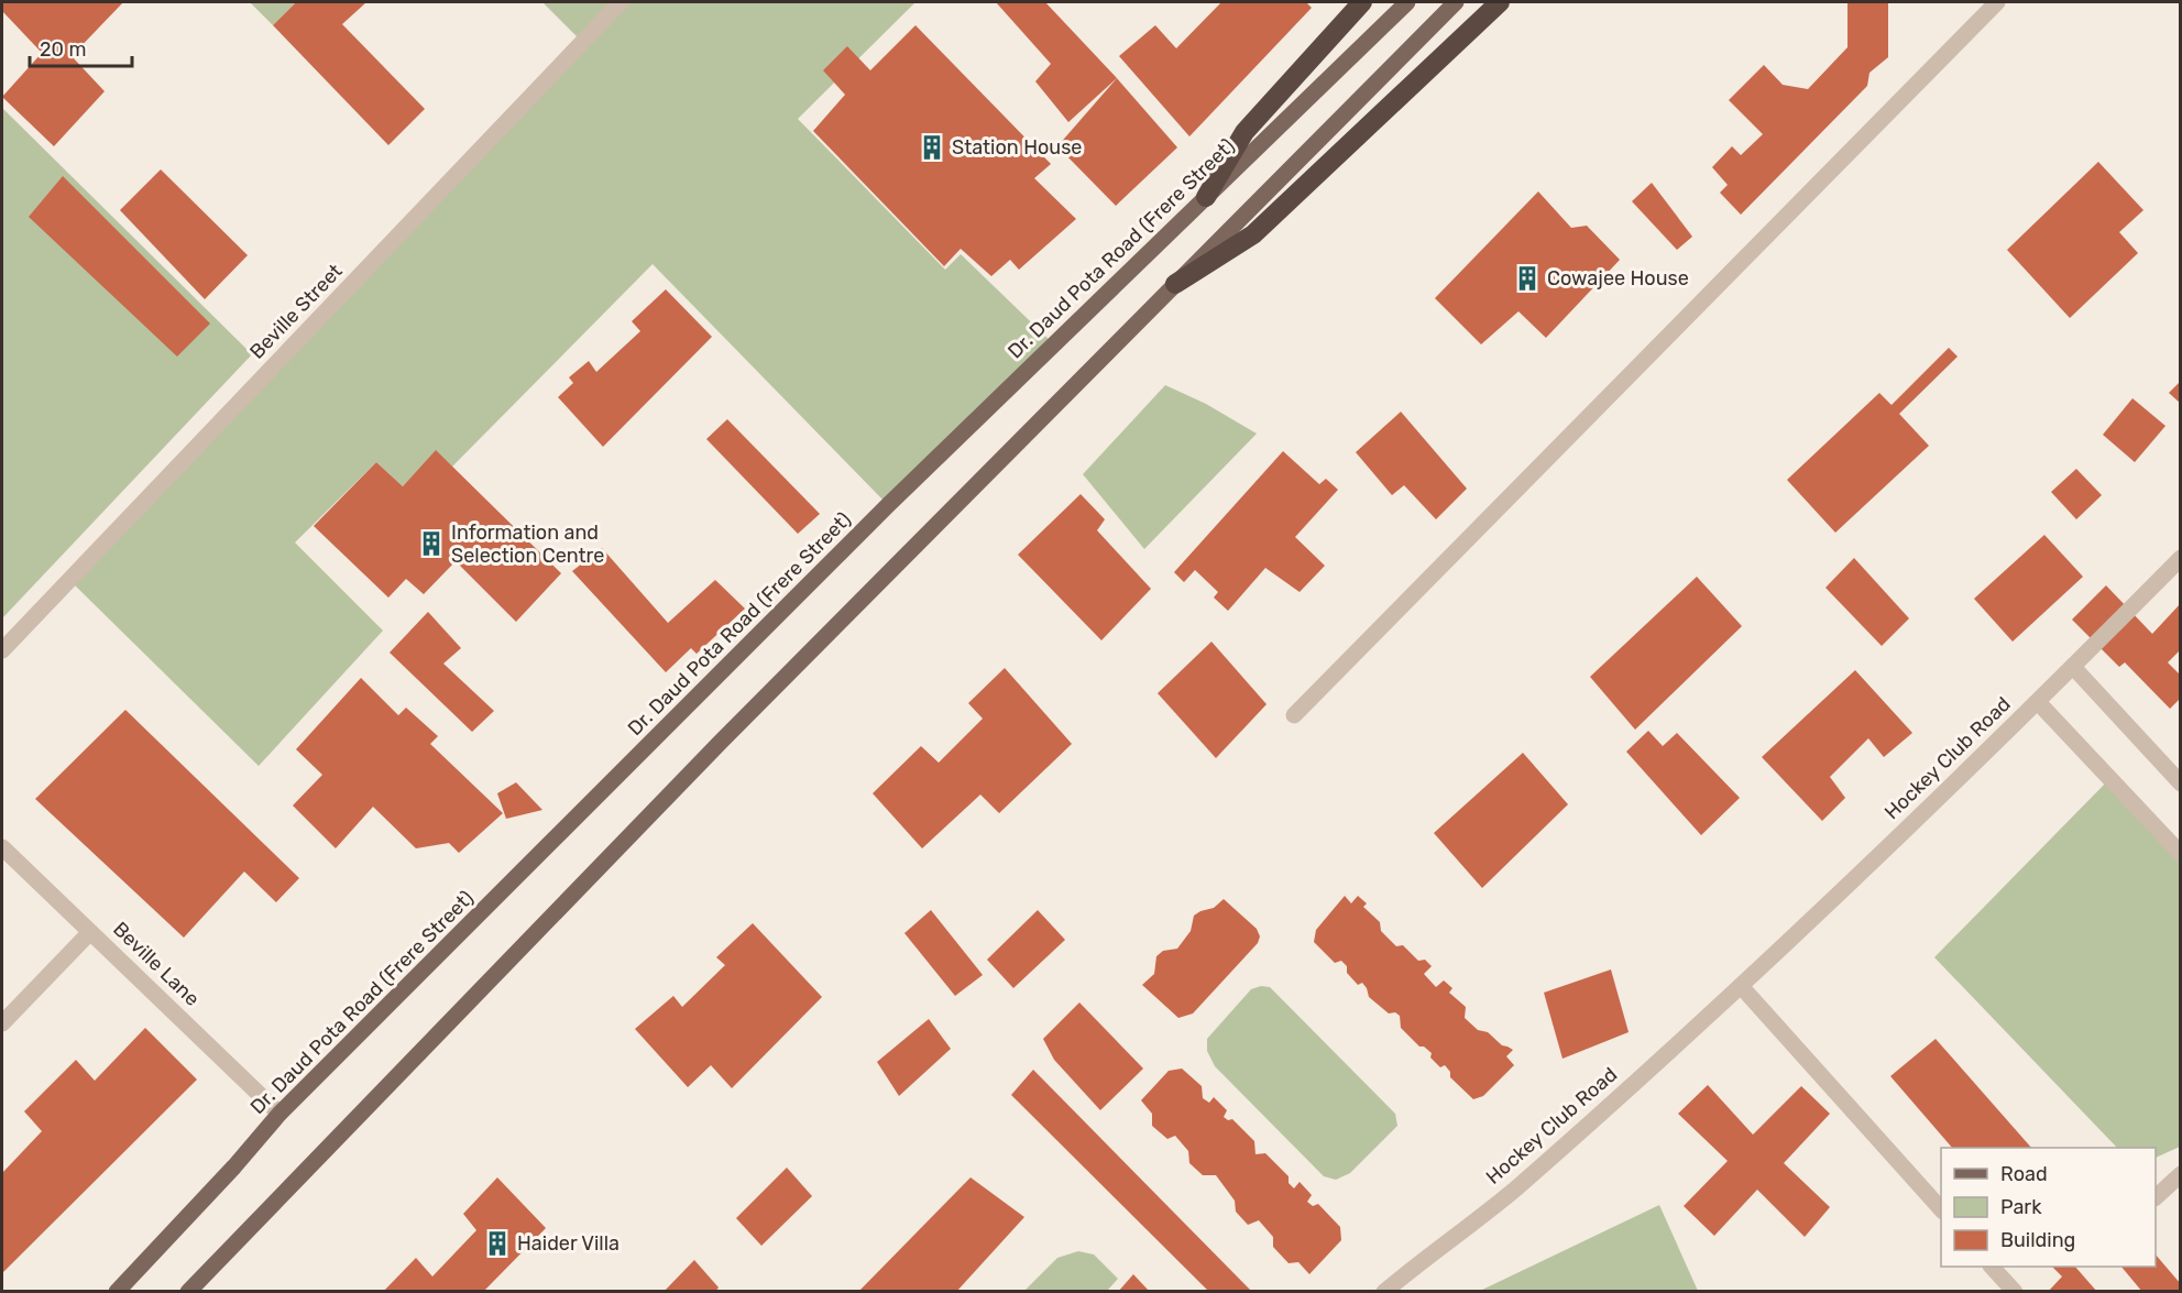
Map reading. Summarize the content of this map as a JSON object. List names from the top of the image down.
{
  "streets": {
    "main road": ["Dr. Daud Pota Road (Frere Street)"],
    "street": ["Beville Street", "Hockey Club Road", "Beville Lane"]
  },
  "crossings": [
    ["Dr. Daud Pota Road (Frere Street)", "Beville Lane"]
  ],
  "places": {
    "building": [
      "Station House",
      "Cowajee House",
      "Information and Selection Centre",
      "Haider Villa"
    ]
  },
  "legend": ["Road", "Park", "Building"],
  "scale_bar": "20 m"
}
